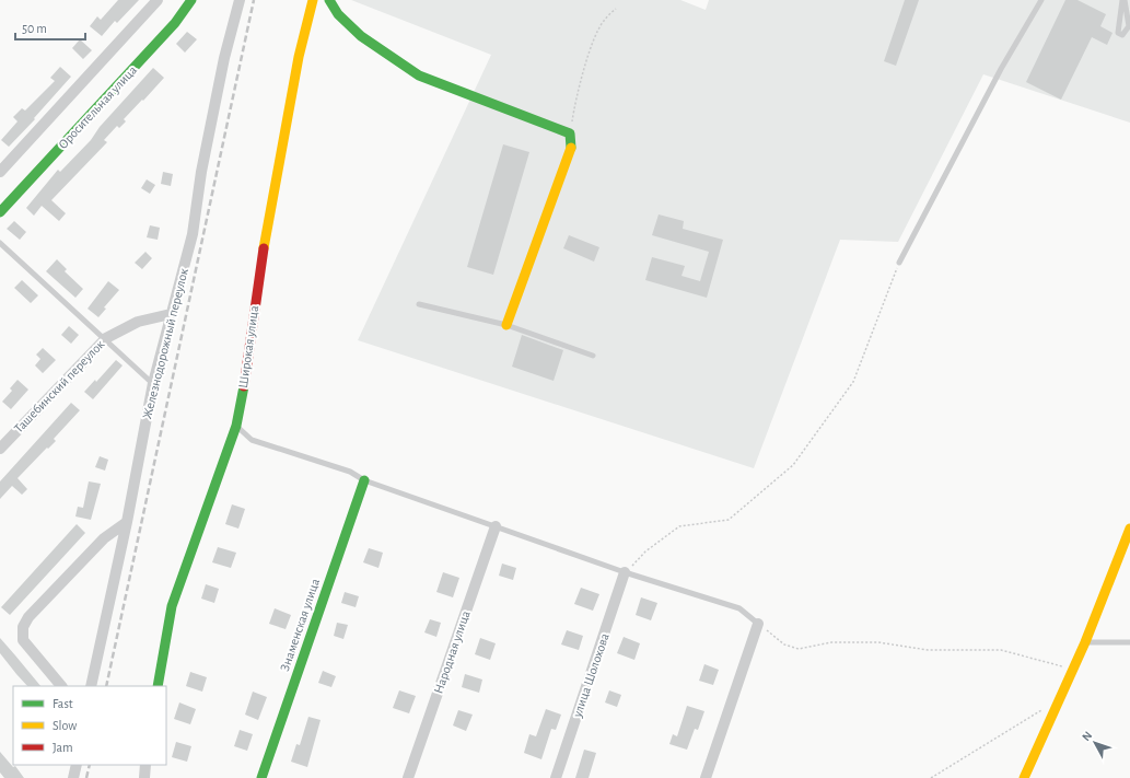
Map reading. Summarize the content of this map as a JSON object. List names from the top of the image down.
{
  "streets": {
    "street": [
      "Оросительная улица",
      "Железнодорожный переулок",
      "Широкая улица",
      "Ташебинский переулок",
      "Знаменская улица",
      "Народная улица",
      "улица Шолохова"
    ]
  },
  "crossings": [
    ["Железнодорожный переулок", "Ташебинский переулок"]
  ],
  "legend": ["Fast", "Slow", "Jam"],
  "scale_bar": "50 m",
  "north": "top left"
}
